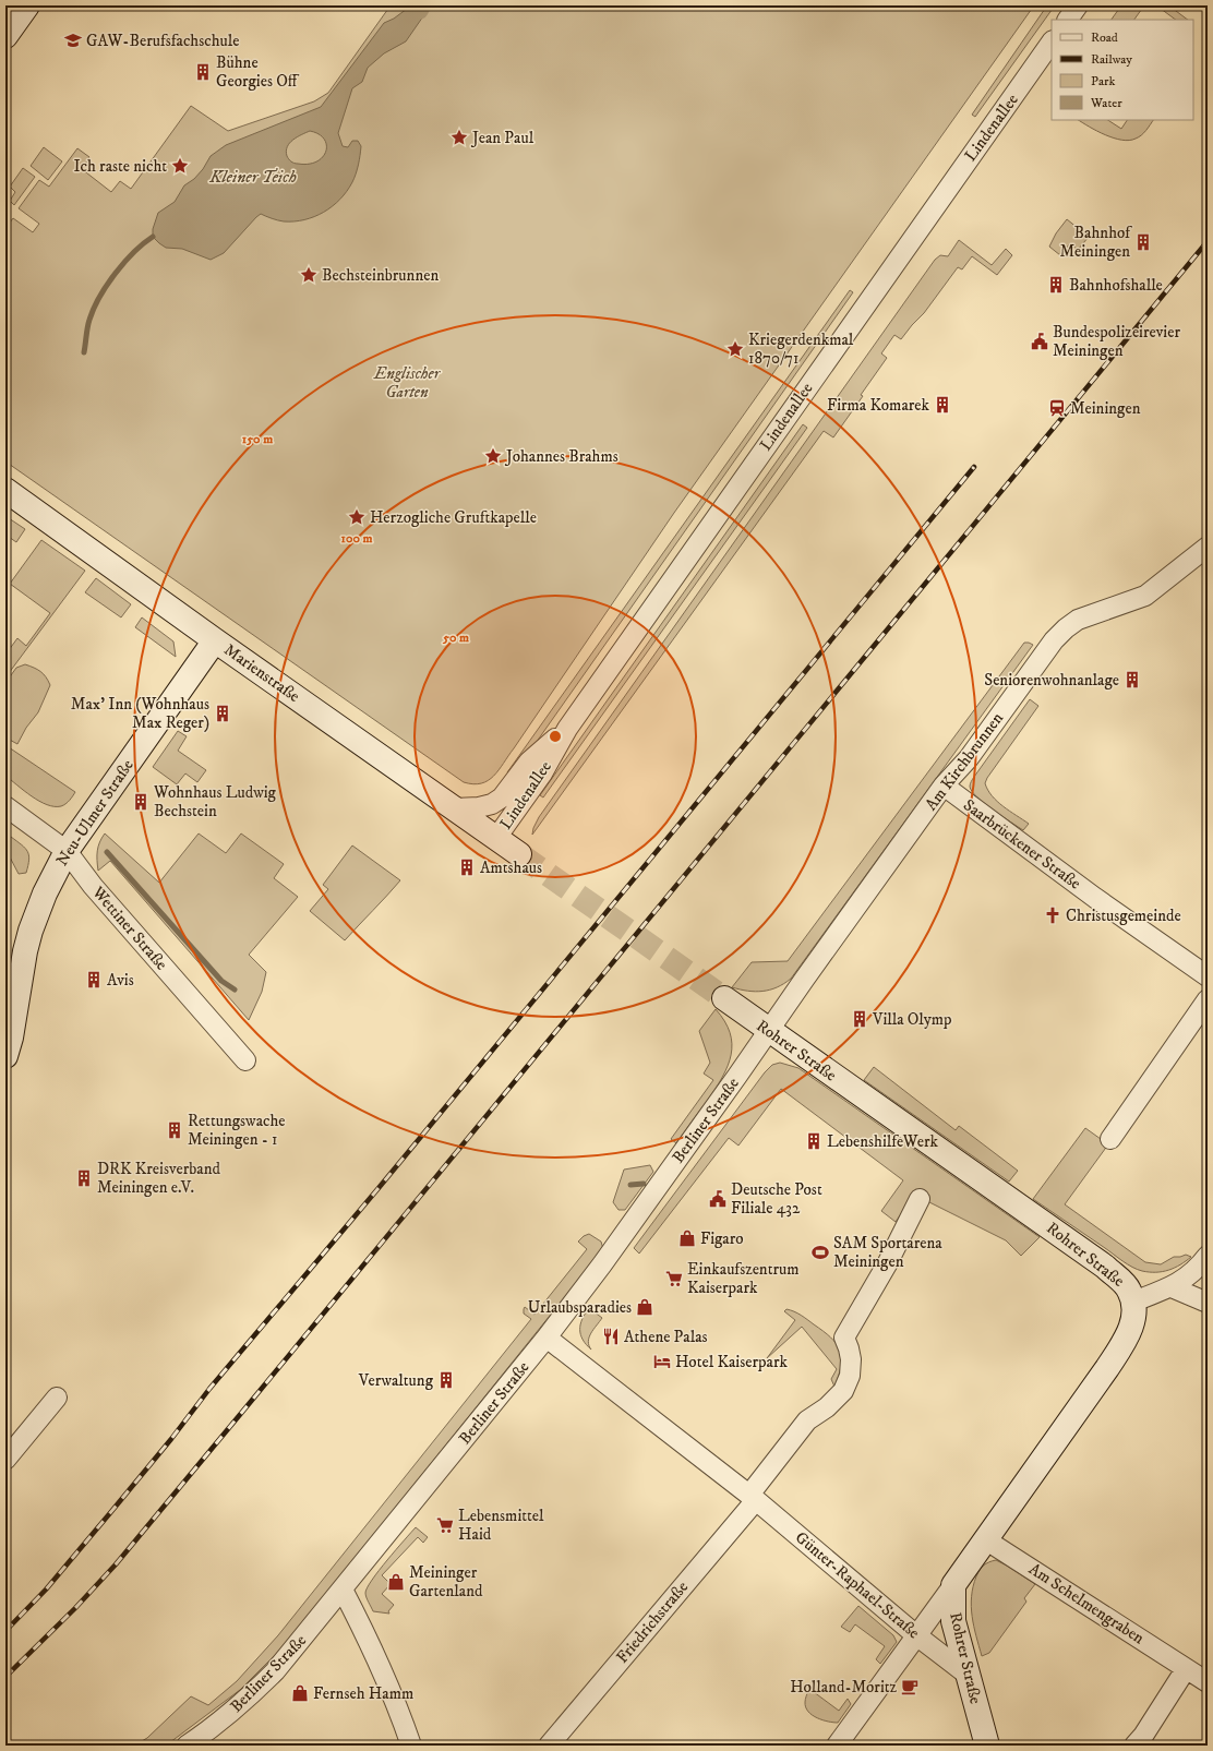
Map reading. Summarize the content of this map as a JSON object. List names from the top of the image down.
{
  "streets": {
    "main road": ["Marienstraße", "Neu-Ulmer Straße", "Rohrer Straße"],
    "street": [
      "Lindenallee",
      "Am Kirchbrunnen",
      "Saarbrückener Straße",
      "Wettiner Straße",
      "Berliner Straße",
      "Günter-Raphael-Straße",
      "Am Schelmengraben",
      "Friedrichstraße"
    ]
  },
  "crossings": [
    ["Lindenallee", "Marienstraße"],
    ["Marienstraße", "Neu-Ulmer Straße"],
    ["Am Kirchbrunnen", "Saarbrückener Straße"],
    ["Am Kirchbrunnen", "Rohrer Straße"],
    ["Am Kirchbrunnen", "Berliner Straße"],
    ["Neu-Ulmer Straße", "Wettiner Straße"],
    ["Rohrer Straße", "Berliner Straße"],
    ["Rohrer Straße", "Günter-Raphael-Straße"],
    ["Rohrer Straße", "Am Schelmengraben"],
    ["Berliner Straße", "Günter-Raphael-Straße"],
    ["Günter-Raphael-Straße", "Friedrichstraße"]
  ],
  "water": ["Kleiner Teich"],
  "parks": ["Englischer Garten"],
  "places": {
    "school or university": ["GAW-Berufsfachschule"],
    "building": [
      "Bühne Georgies Off",
      "Bahnhof Meiningen",
      "Bahnhofshalle",
      "Firma Komarek",
      "Seniorenwohnanlage",
      "Max' Inn (Wohnhaus Max Reger)",
      "Wohnhaus Ludwig Bechstein",
      "Amtshaus",
      "Avis",
      "Villa Olymp",
      "Rettungswache Meiningen - 1",
      "LebenshilfeWerk",
      "DRK Kreisverband Meiningen e.V.",
      "Verwaltung"
    ],
    "place": [
      "Jean Paul",
      "Ich raste nicht",
      "Bechsteinbrunnen",
      "Kriegerdenkmal 1870/71",
      "Johannes Brahms",
      "Herzogliche Gruftkapelle"
    ],
    "public building": ["Bundespolizeirevier Meiningen", "Deutsche Post Filiale 432"],
    "station": ["Meiningen"],
    "church": ["Christusgemeinde"],
    "shop": [
      "Figaro",
      "Urlaubsparadies",
      "Meininger Gartenland",
      "Fernseh Hamm"
    ],
    "sports": ["SAM Sportarena Meiningen"],
    "supermarket": ["Einkaufszentrum Kaiserpark", "Lebensmittel Haid"],
    "restaurant": ["Athene Palas"],
    "hotel": ["Hotel Kaiserpark"],
    "cafe": ["Holland-Moritz"]
  },
  "legend": [
    "Road",
    "Railway",
    "Park",
    "Water"
  ],
  "rings": ["150 m", "100 m", "50 m"]
}
